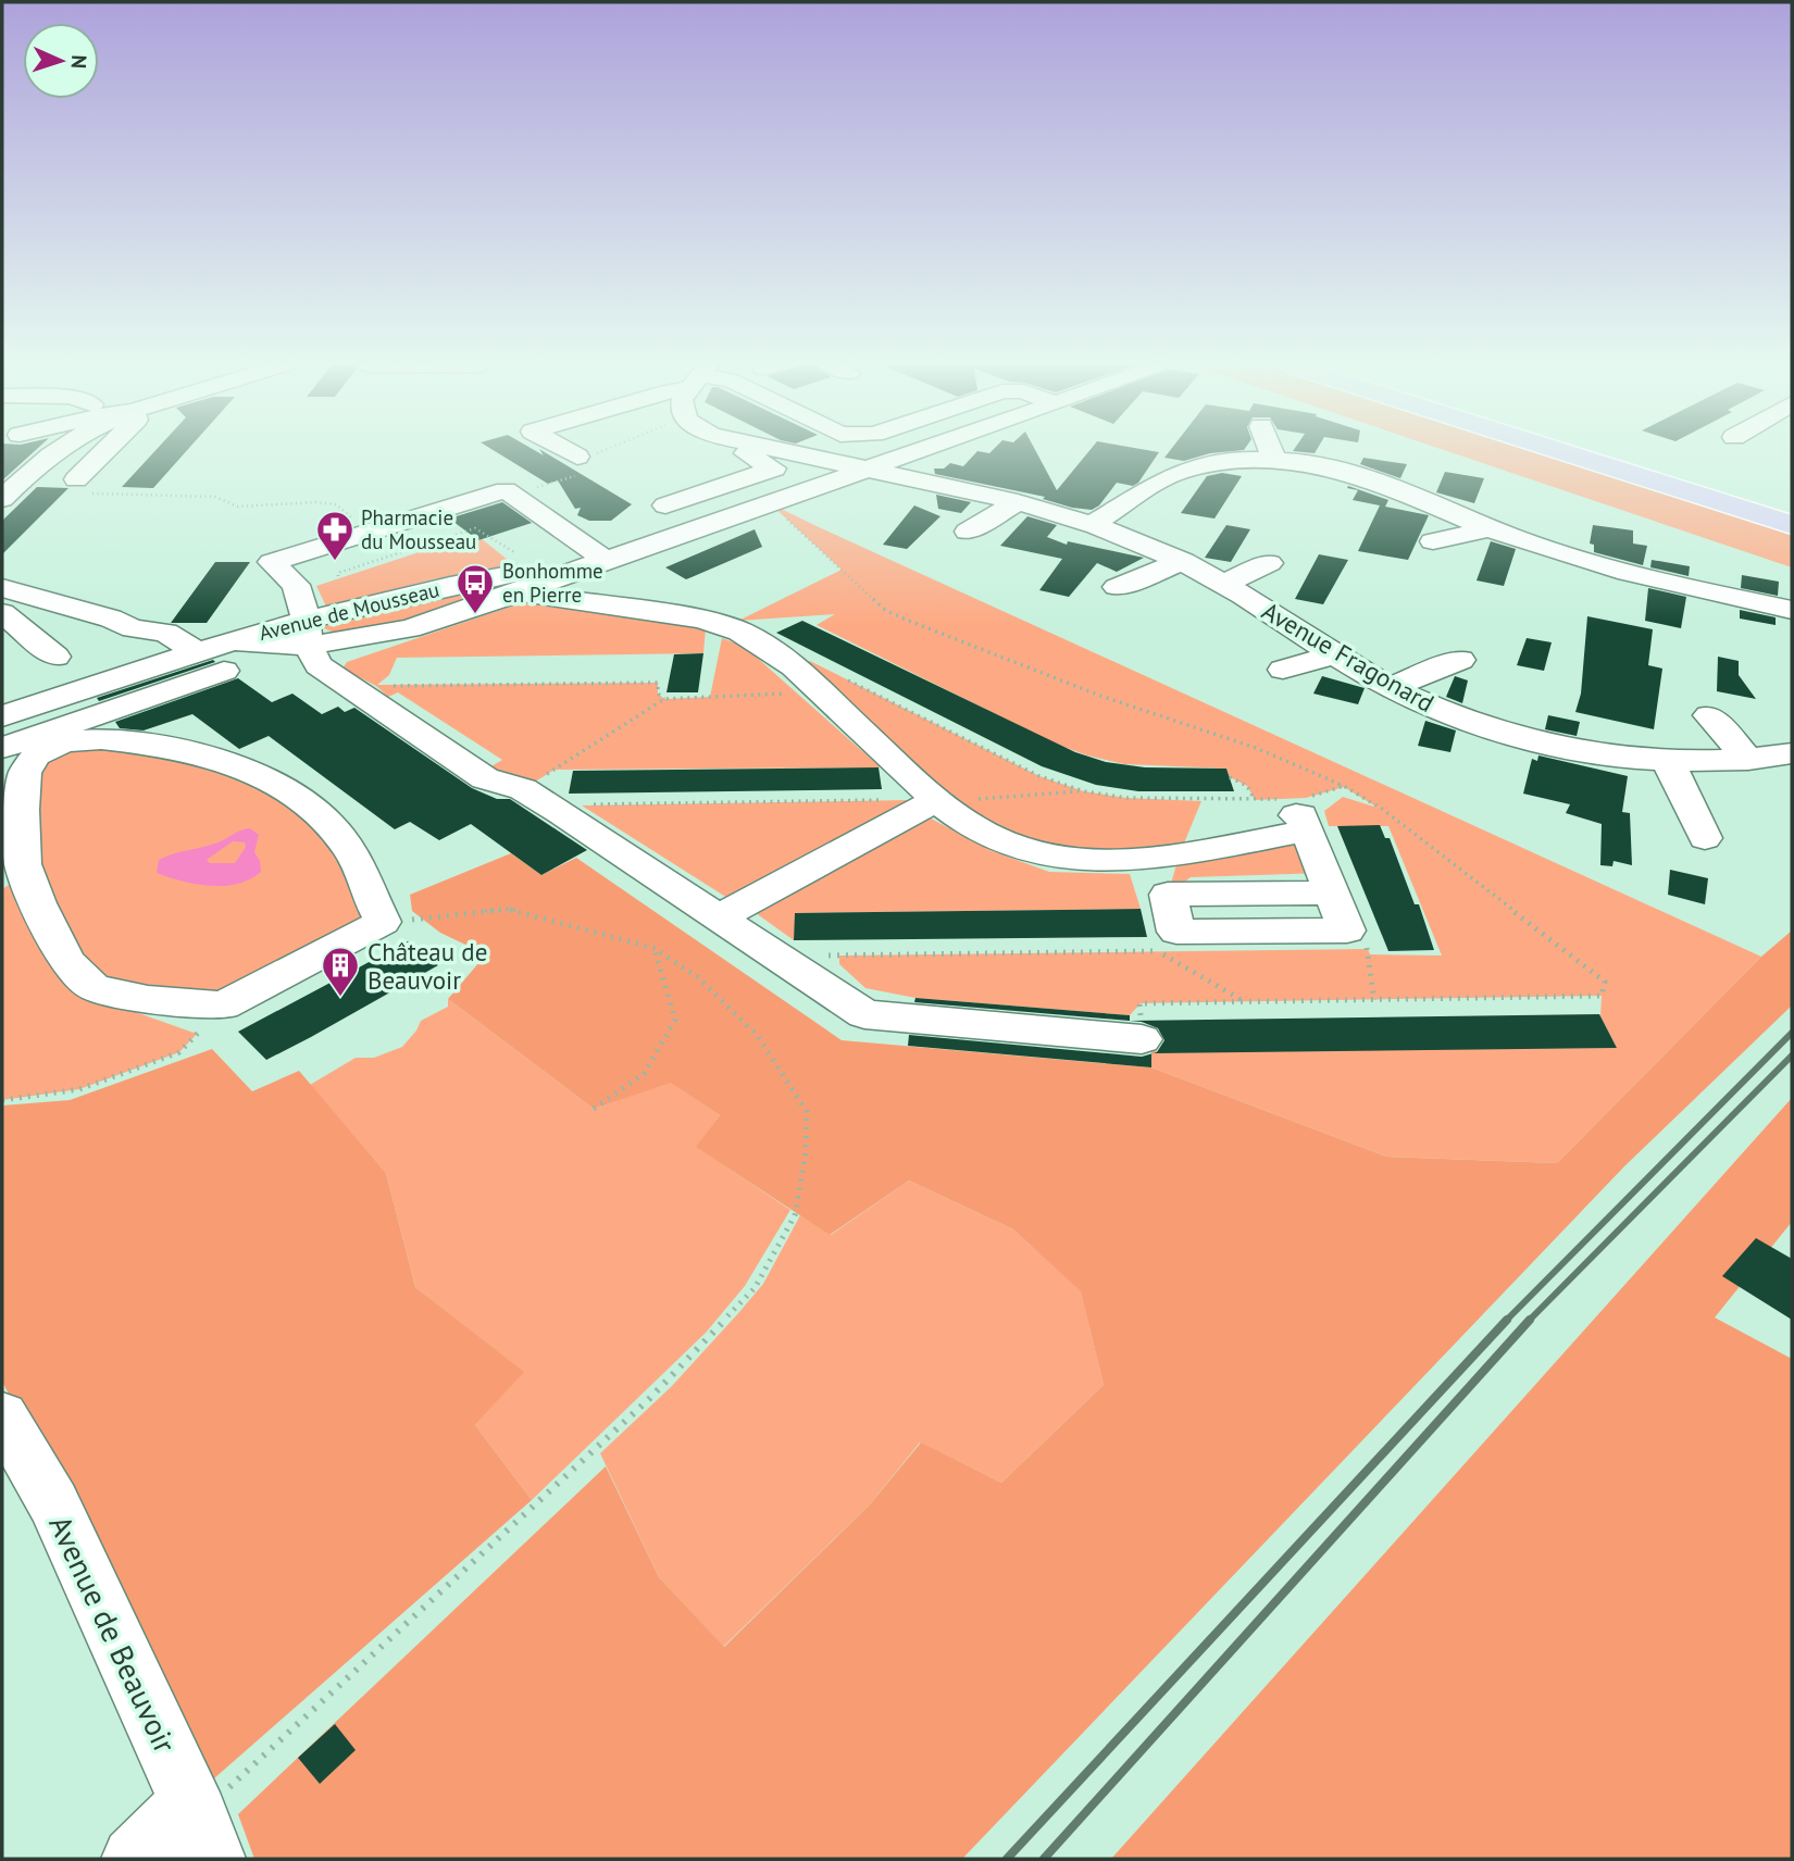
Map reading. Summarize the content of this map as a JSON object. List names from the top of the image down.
{
  "streets": {
    "street": ["Avenue de Mousseau", "Avenue Fragonard", "Avenue de Beauvoir"]
  },
  "crossings": [
    ["Avenue de Mousseau", "Avenue Fragonard"]
  ],
  "places": {
    "pharmacy": ["Pharmacie du Mousseau"],
    "bus stop": ["Bonhomme en Pierre"],
    "building": ["Château de Beauvoir"]
  },
  "north": "right"
}
